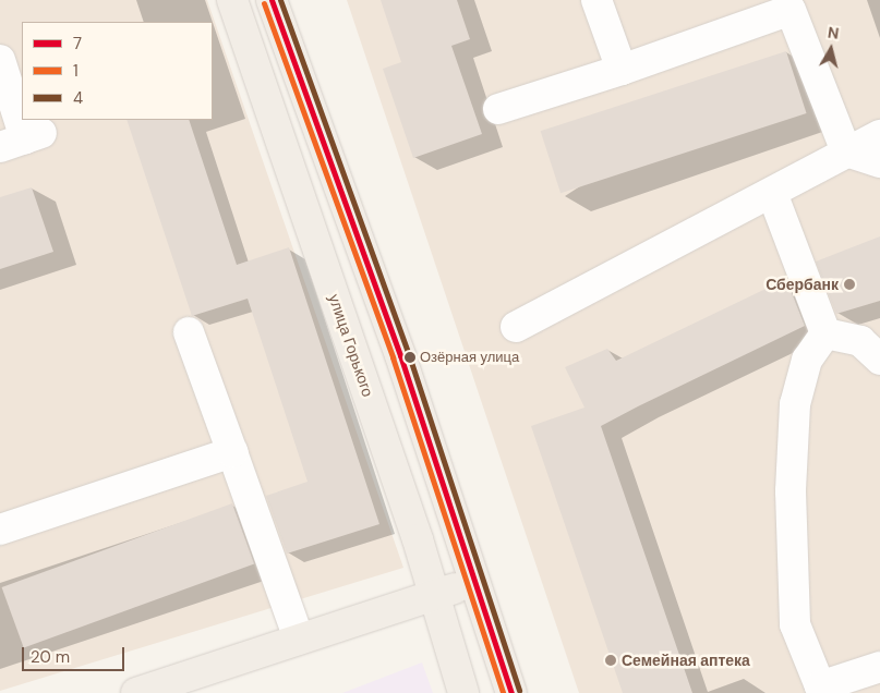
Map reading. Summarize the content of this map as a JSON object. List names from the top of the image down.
{
  "streets": {
    "main road": ["улица Горького"]
  },
  "places": ["Сбербанк", "Озёрная улица", "Семейная аптека"],
  "lines": ["transit line 7", "transit line 4", "transit line 1"],
  "legend": ["7", "1", "4"],
  "scale_bar": "20 m",
  "north": "top"
}
